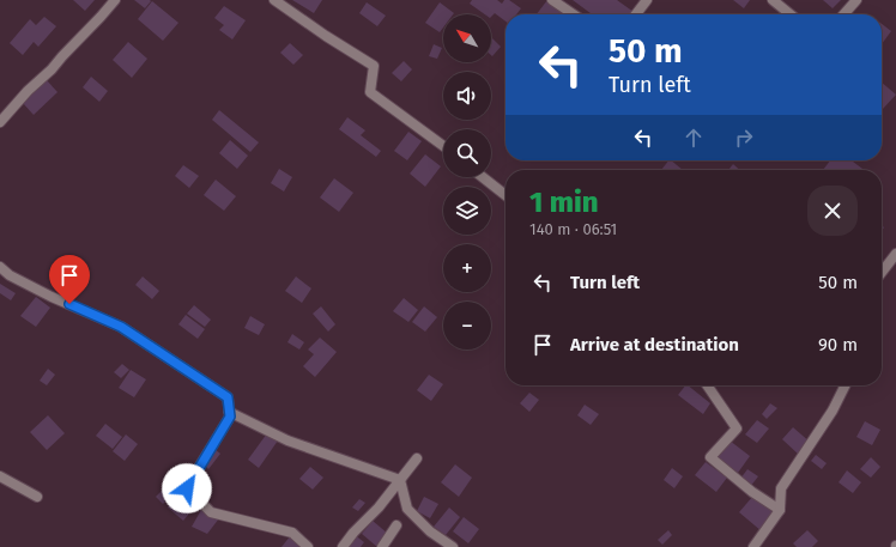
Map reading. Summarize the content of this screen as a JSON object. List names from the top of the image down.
{
  "north": "top left",
  "page": {
    "map_buttons": ["+", "−"],
    "turn": ["50 m", "Turn left"],
    "heading": ["1 min", "140 m · 06:51"],
    "list": [
      {
        "name": "Turn left",
        "value": "50 m"
      },
      {
        "name": "Arrive at destination",
        "value": "90 m"
      }
    ]
  }
}
